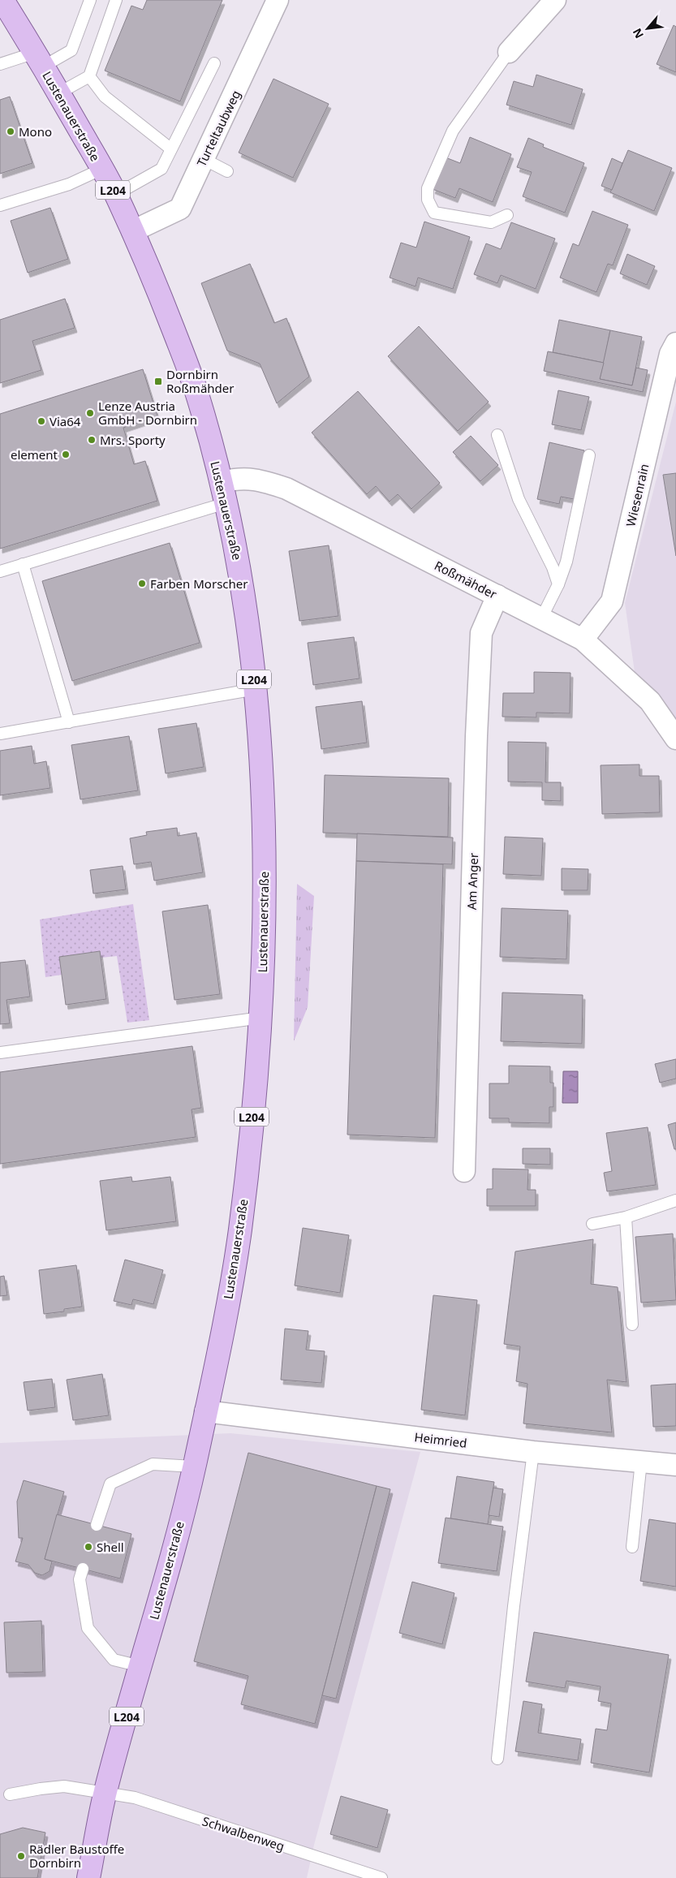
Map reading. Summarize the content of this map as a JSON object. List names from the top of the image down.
{
  "streets": {
    "main road": ["Lustenauerstraße", "L204"],
    "street": [
      "Turteltaubweg",
      "Wiesenrain",
      "Roßmähder",
      "Am Anger",
      "Heimried"
    ],
    "lane": ["Schwalbenweg"]
  },
  "crossings": [
    ["Lustenauerstraße", "Turteltaubweg"],
    ["Lustenauerstraße", "Roßmähder"],
    ["Lustenauerstraße", "Heimried"],
    ["Lustenauerstraße", "Schwalbenweg"],
    ["Wiesenrain", "Roßmähder"],
    ["Roßmähder", "Am Anger"]
  ],
  "places": {
    "other": [
      "Mono",
      "Lenze Austria GmbH - Dornbirn",
      "Via64",
      "Mrs. Sporty",
      "element",
      "Farben Morscher",
      "Shell",
      "Rädler Baustoffe Dornbirn"
    ],
    "transit": ["Dornbirn Roßmähder"]
  },
  "north": "bottom left"
}
